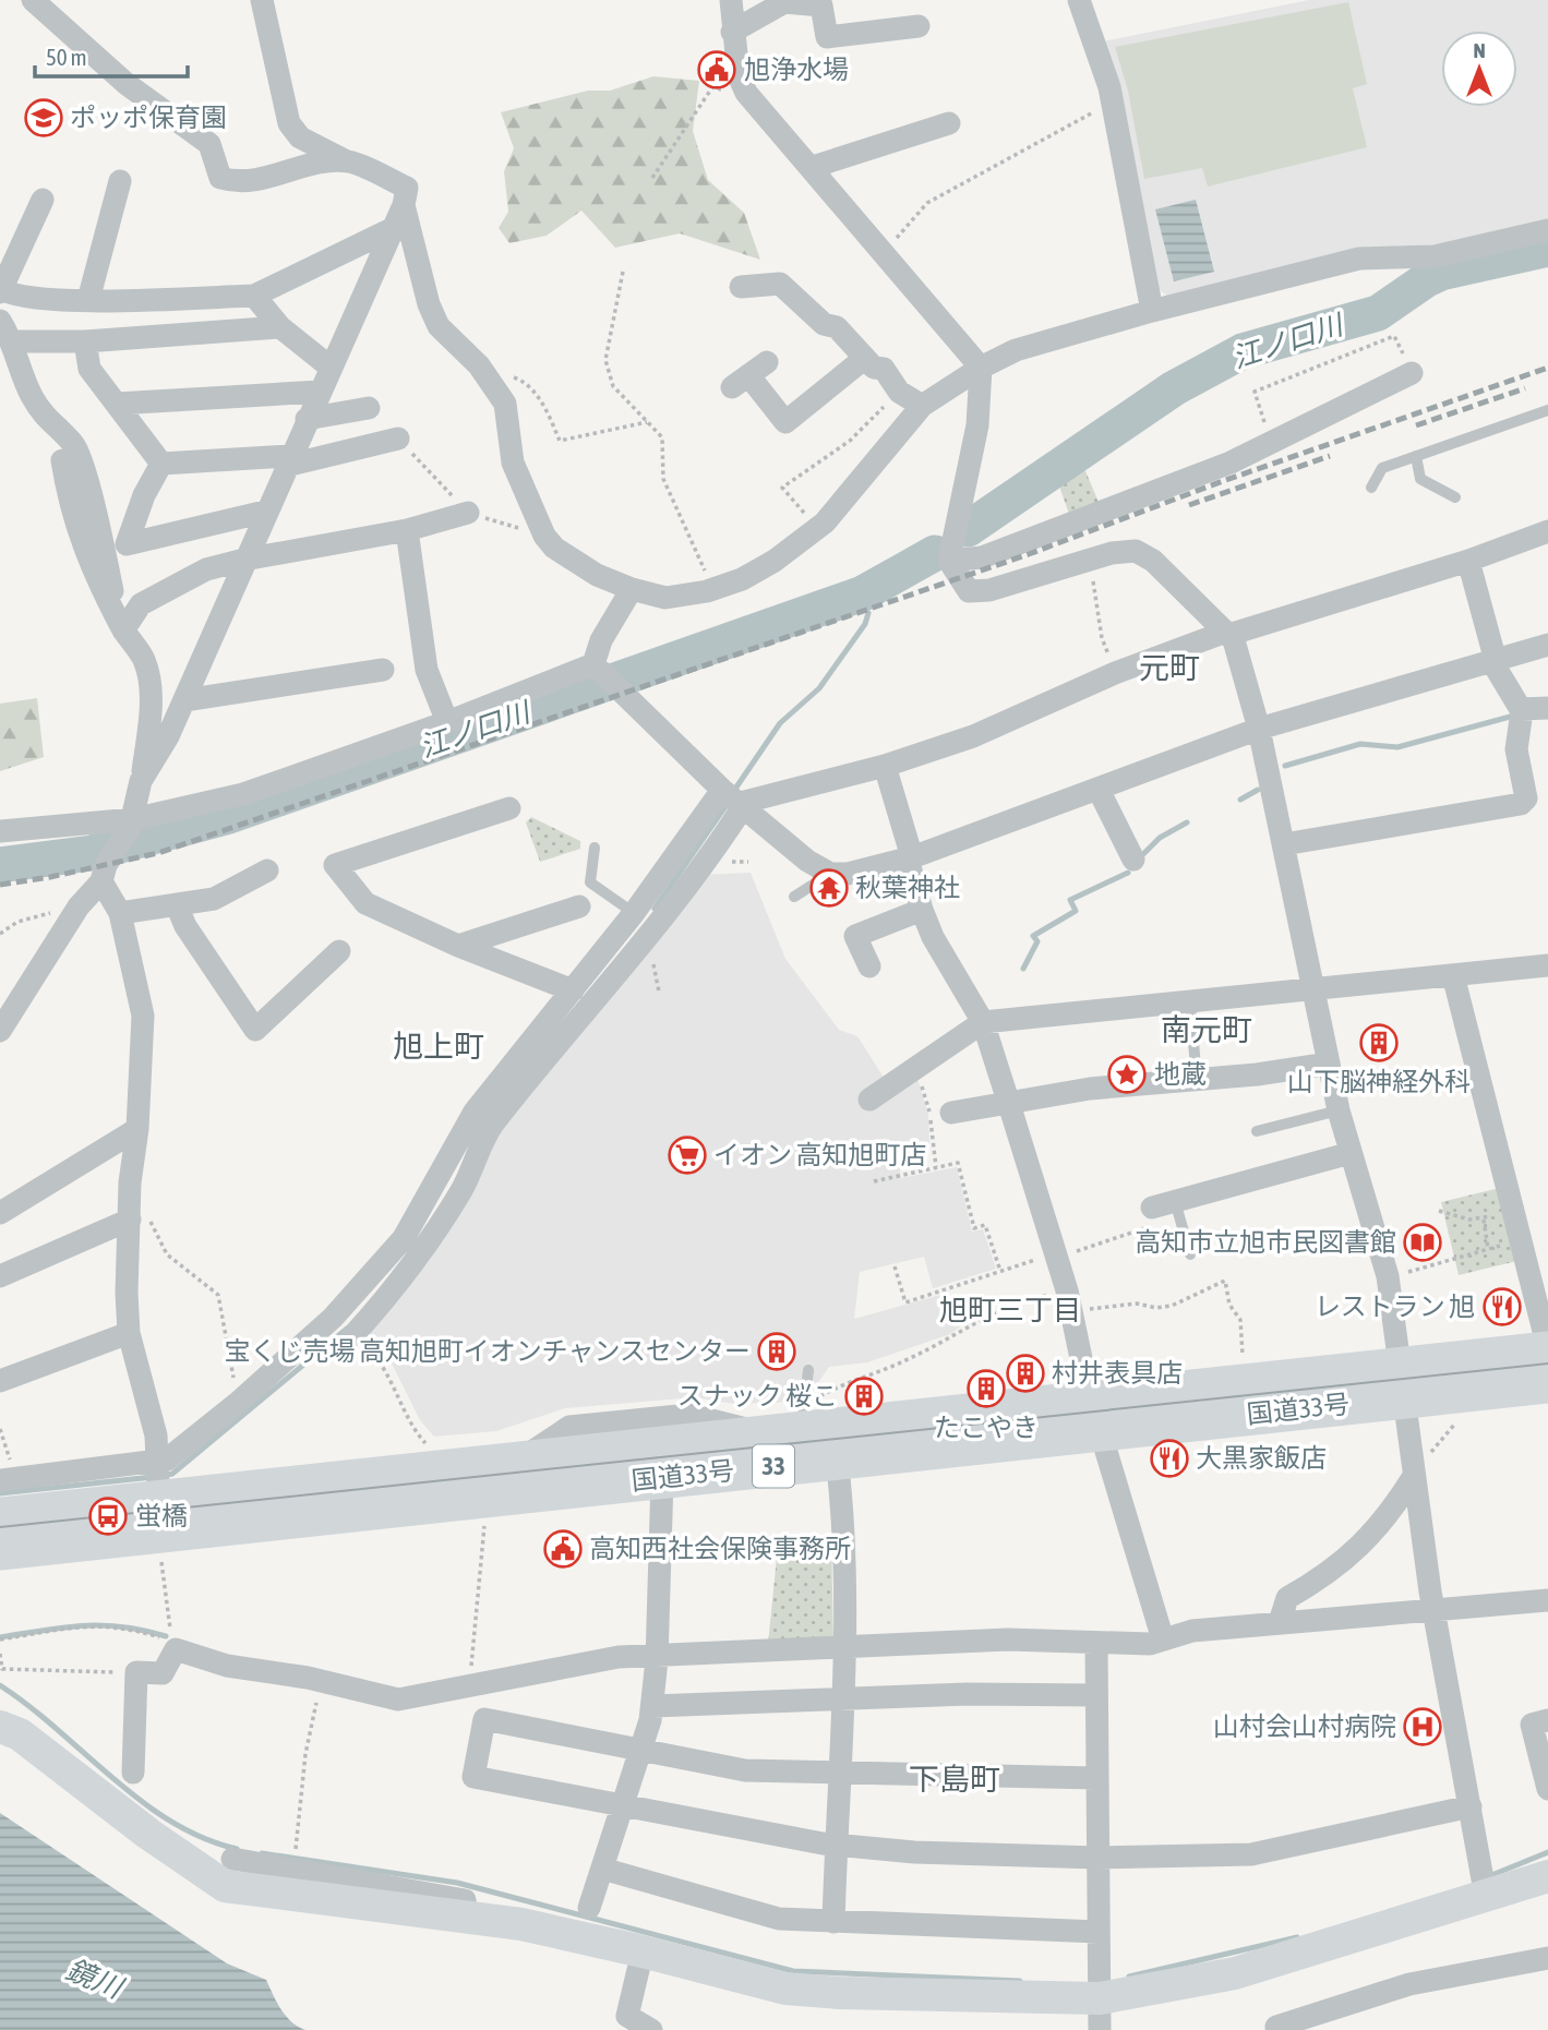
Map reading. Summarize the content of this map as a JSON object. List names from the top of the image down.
{
  "streets": {
    "highway": ["国道33号", "33"]
  },
  "districts": [
    "元町",
    "南元町",
    "旭上町",
    "旭町三丁目",
    "下島町"
  ],
  "water": ["江ノ口川", "鏡川"],
  "places": {
    "public building": ["旭浄水場", "高知西社会保険事務所"],
    "school or university": ["ポッポ保育園"],
    "temple": ["秋葉神社"],
    "building": [
      "山下脳神経外科",
      "宝くじ売場 高知旭町イオンチャンスセンター",
      "村井表具店",
      "たこやき",
      "スナック 桜こ"
    ],
    "place": ["地蔵"],
    "supermarket": ["イオン 高知旭町店"],
    "library": ["高知市立旭市民図書館"],
    "restaurant": ["レストラン 旭", "大黒家飯店"],
    "bus stop": ["蛍橋"],
    "hospital": ["山村会山村病院"]
  },
  "scale_bar": "50 m",
  "north": "top"
}
